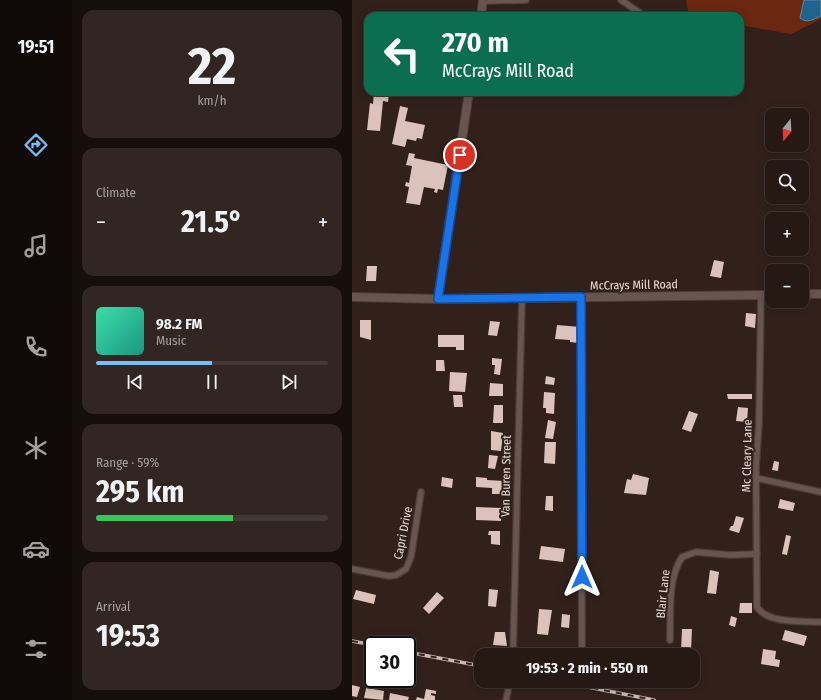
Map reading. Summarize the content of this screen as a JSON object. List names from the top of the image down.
{
  "streets": {
    "street": [
      "McCrays Mill Road",
      "Mc Cleary Lane",
      "Van Buren Street",
      "Capri Drive",
      "Blair Lane"
    ]
  },
  "crossings": [
    ["McCrays Mill Road", "Mc Cleary Lane"],
    ["McCrays Mill Road", "Van Buren Street"],
    ["Mc Cleary Lane", "Blair Lane"]
  ],
  "north": "bottom",
  "page": {
    "tabs": "19:51",
    "tile": [
      ["22", "km/h"],
      "Climate",
      ["Range · 59%", "295 km"],
      ["Arrival", "19:53"]
    ],
    "turn": ["270 m", "McCrays Mill Road"],
    "map_buttons": ["+", "−"],
    "heat": ["−", "21.5°", "+"],
    "song": ["98.2 FM", "Music"],
    "limit": "30",
    "trip": "19:53 · 2 min · 550 m"
  }
}
